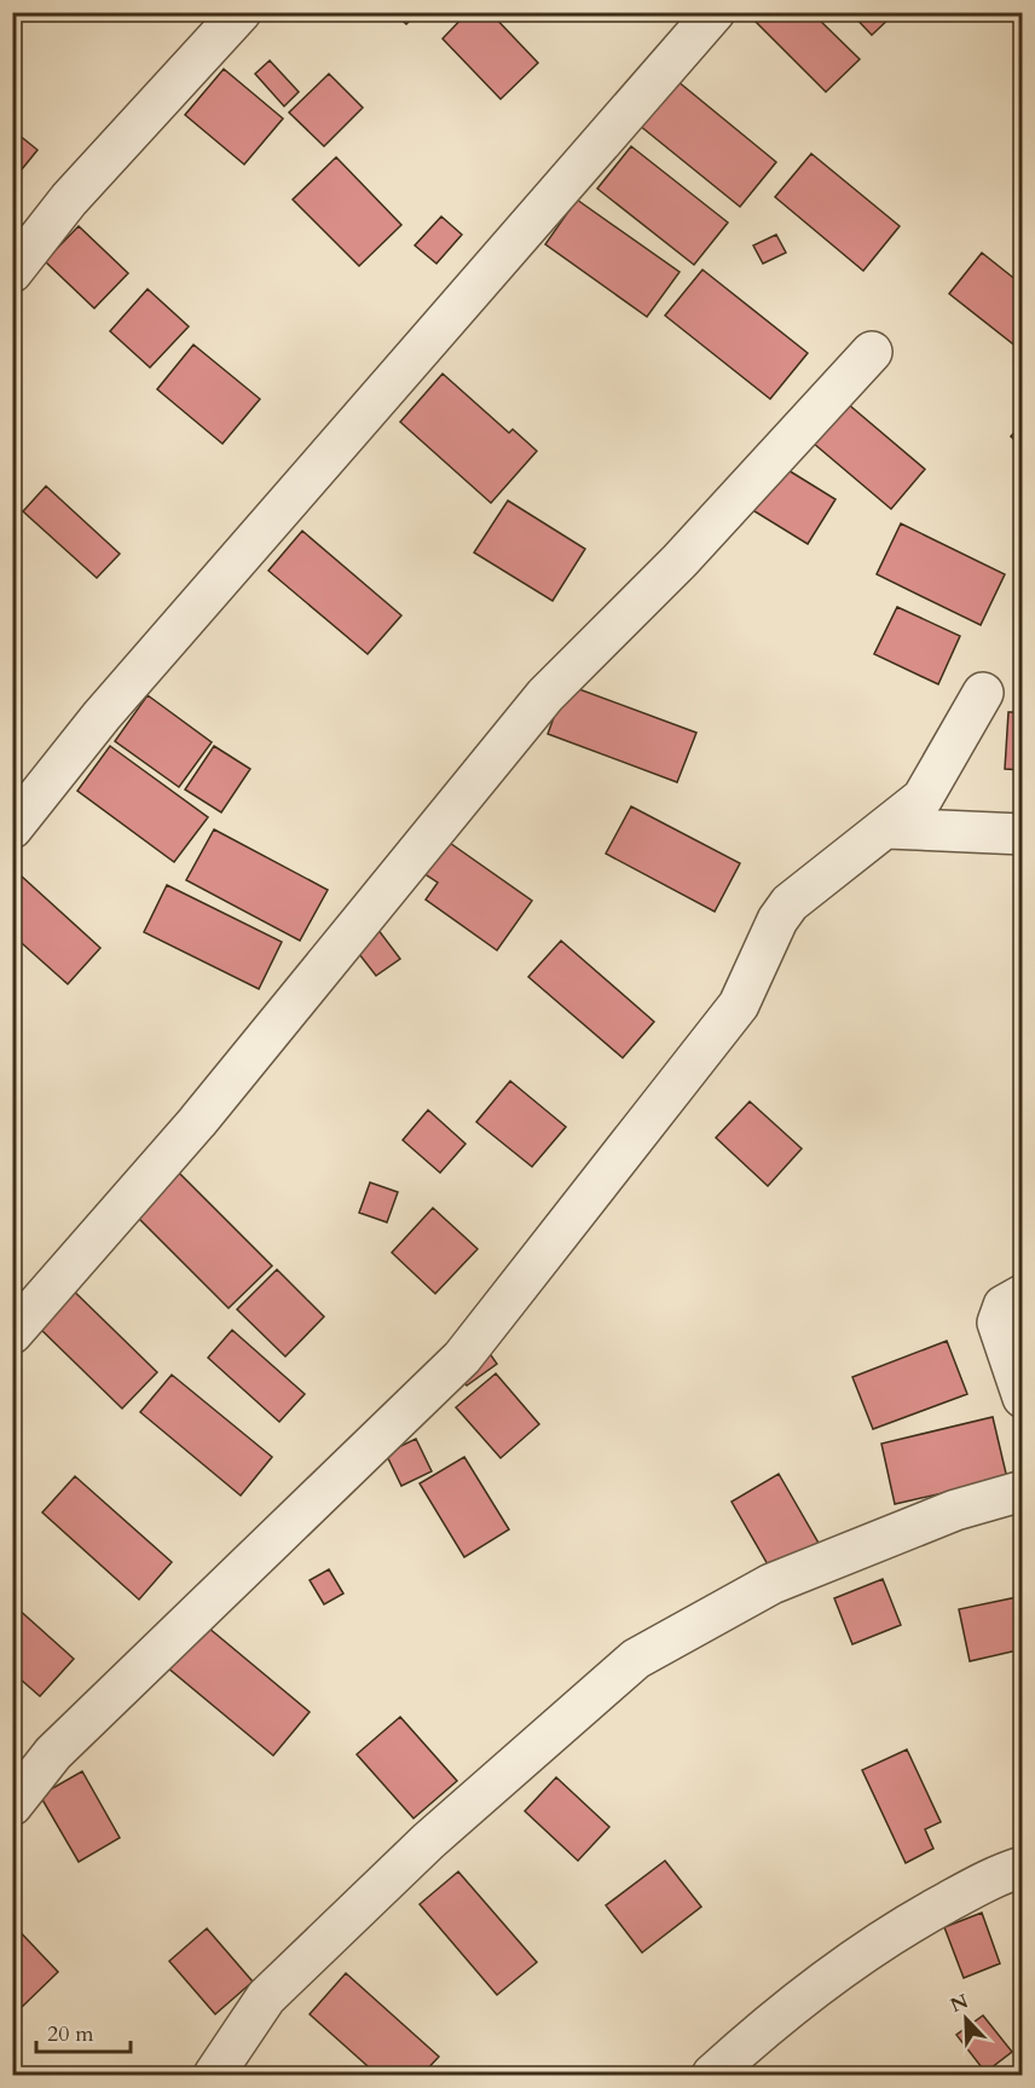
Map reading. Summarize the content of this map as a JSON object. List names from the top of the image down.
{
  "scale_bar": "20 m",
  "north": "top left"
}
